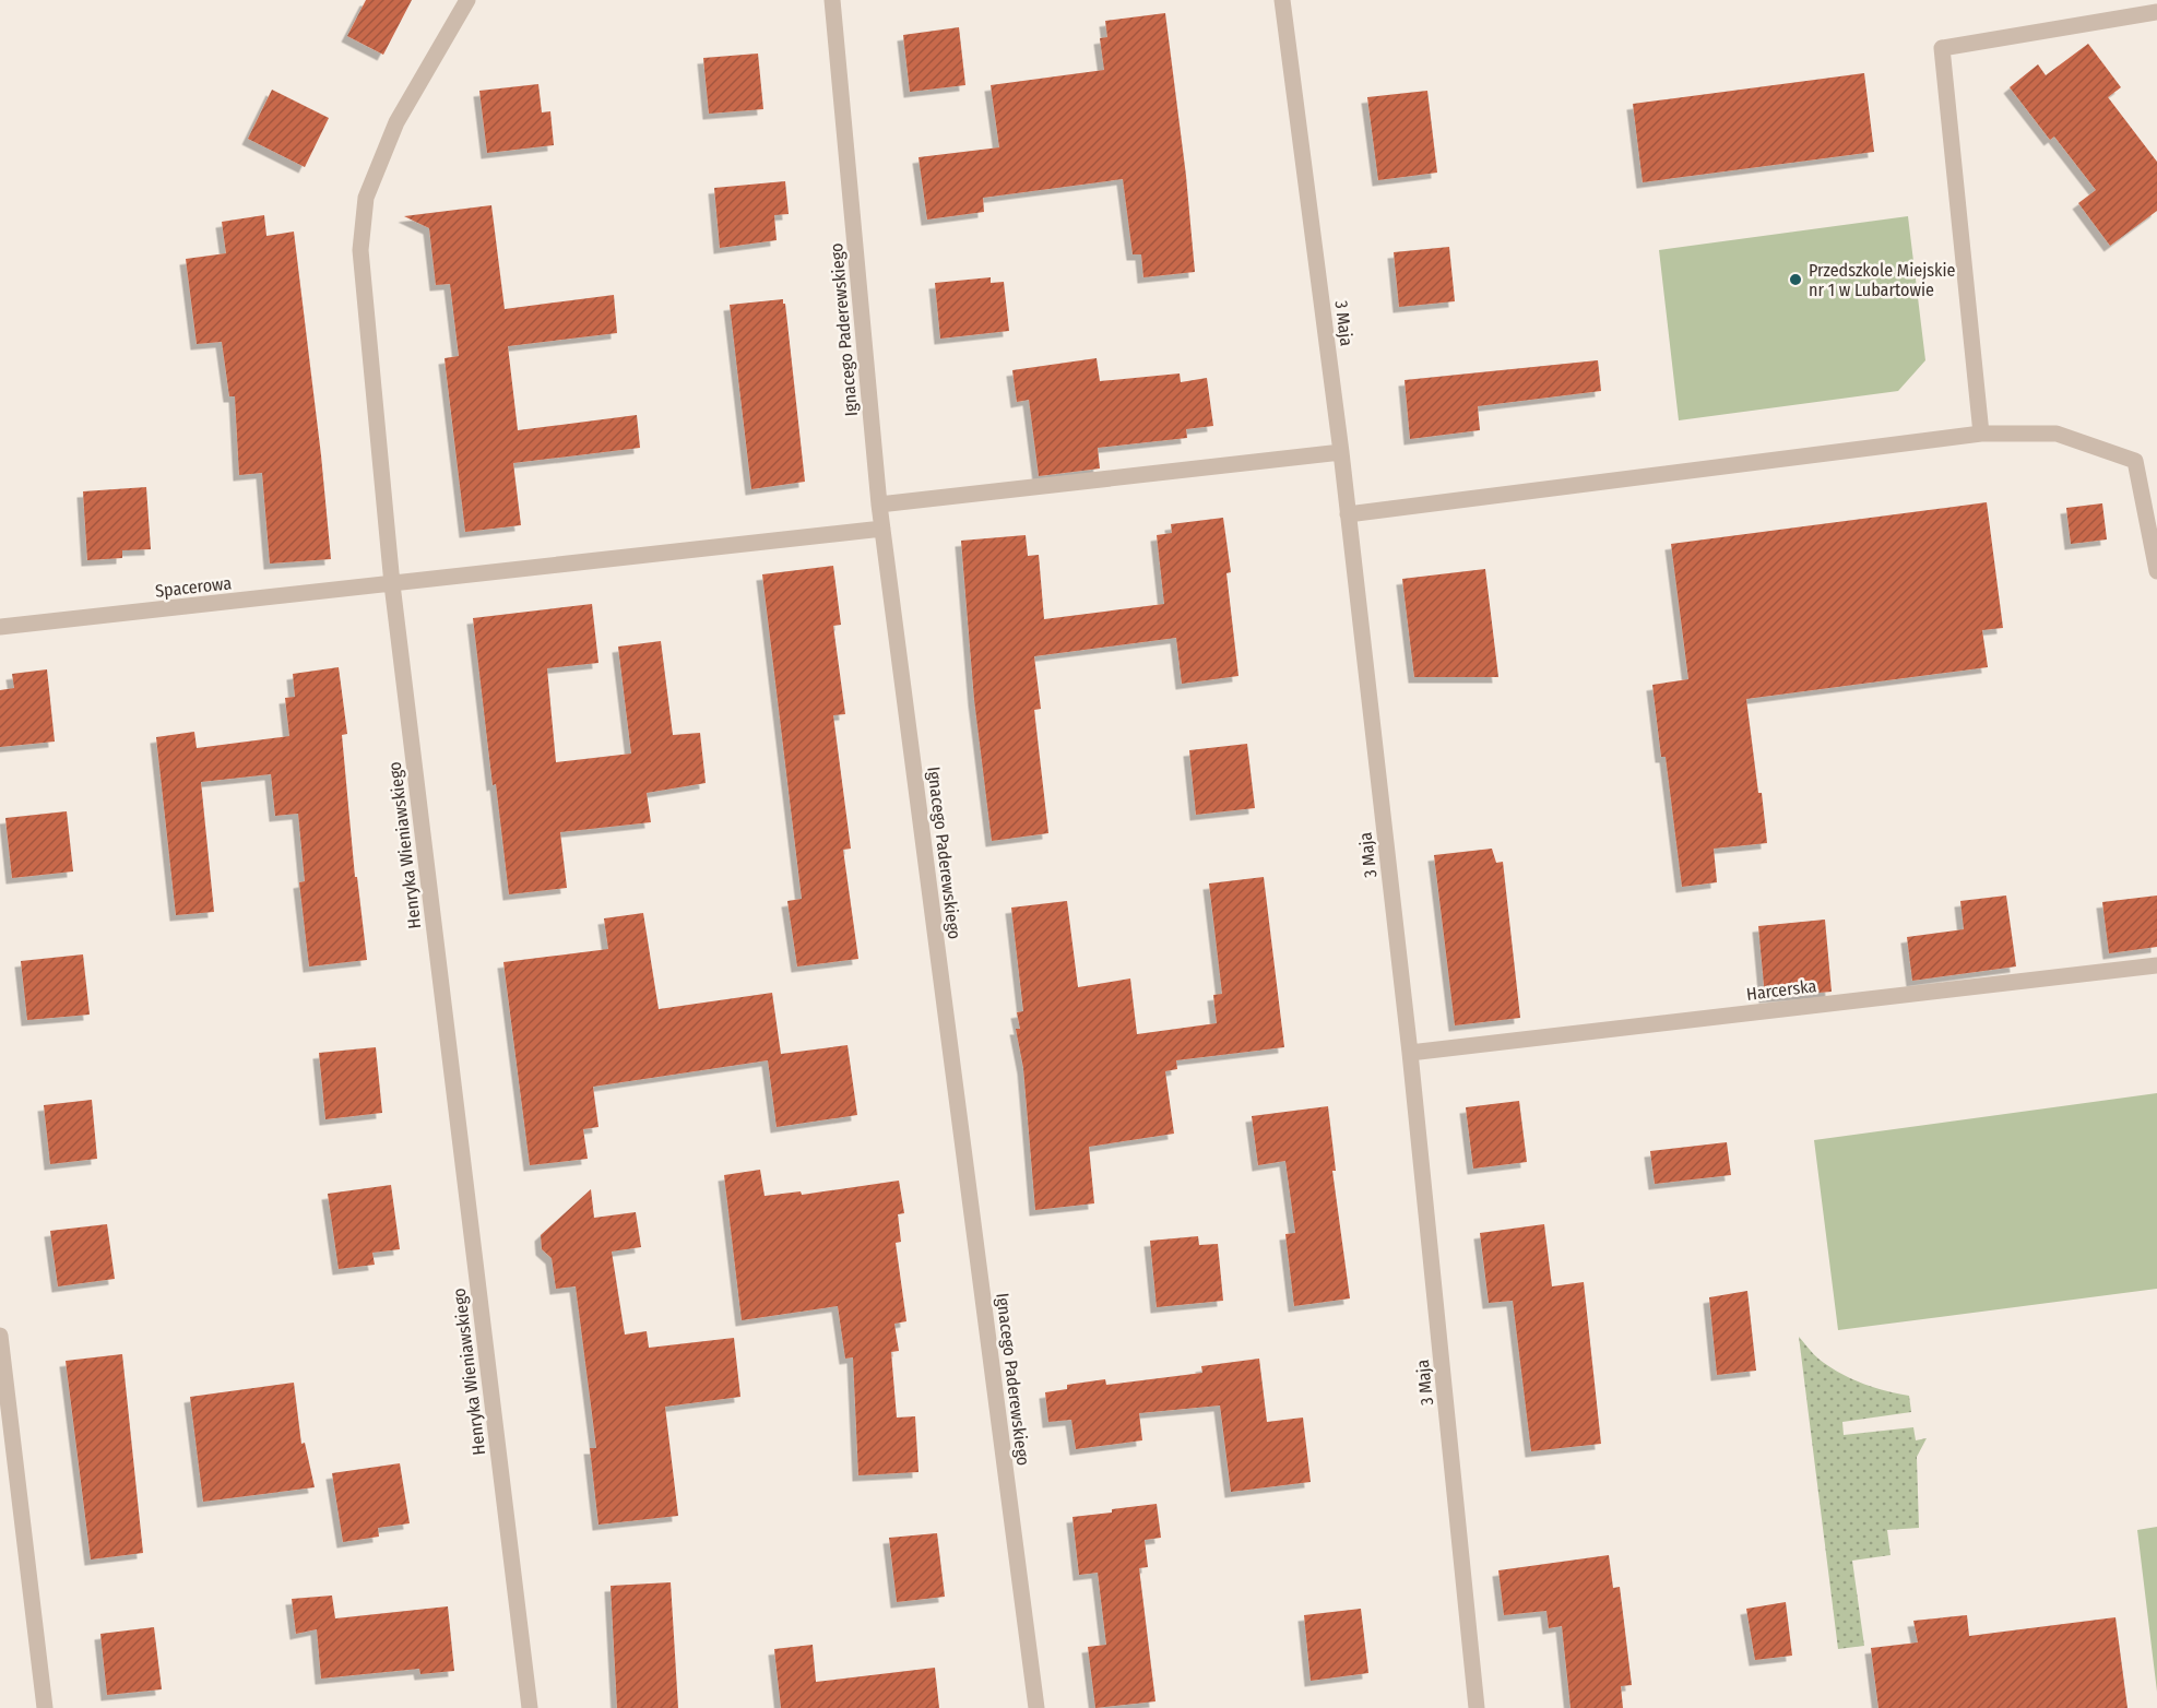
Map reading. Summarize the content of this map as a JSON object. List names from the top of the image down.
{
  "streets": {
    "street": [
      "3 Maja",
      "Ignacego Paderewskiego",
      "Spacerowa",
      "Henryka Wieniawskiego",
      "Harcerska"
    ]
  },
  "crossings": [
    ["3 Maja", "Harcerska"],
    ["Ignacego Paderewskiego", "Spacerowa"],
    ["Spacerowa", "Henryka Wieniawskiego"]
  ],
  "places": ["Przedszkole Miejskie nr 1 w Lubartowie"]
}
